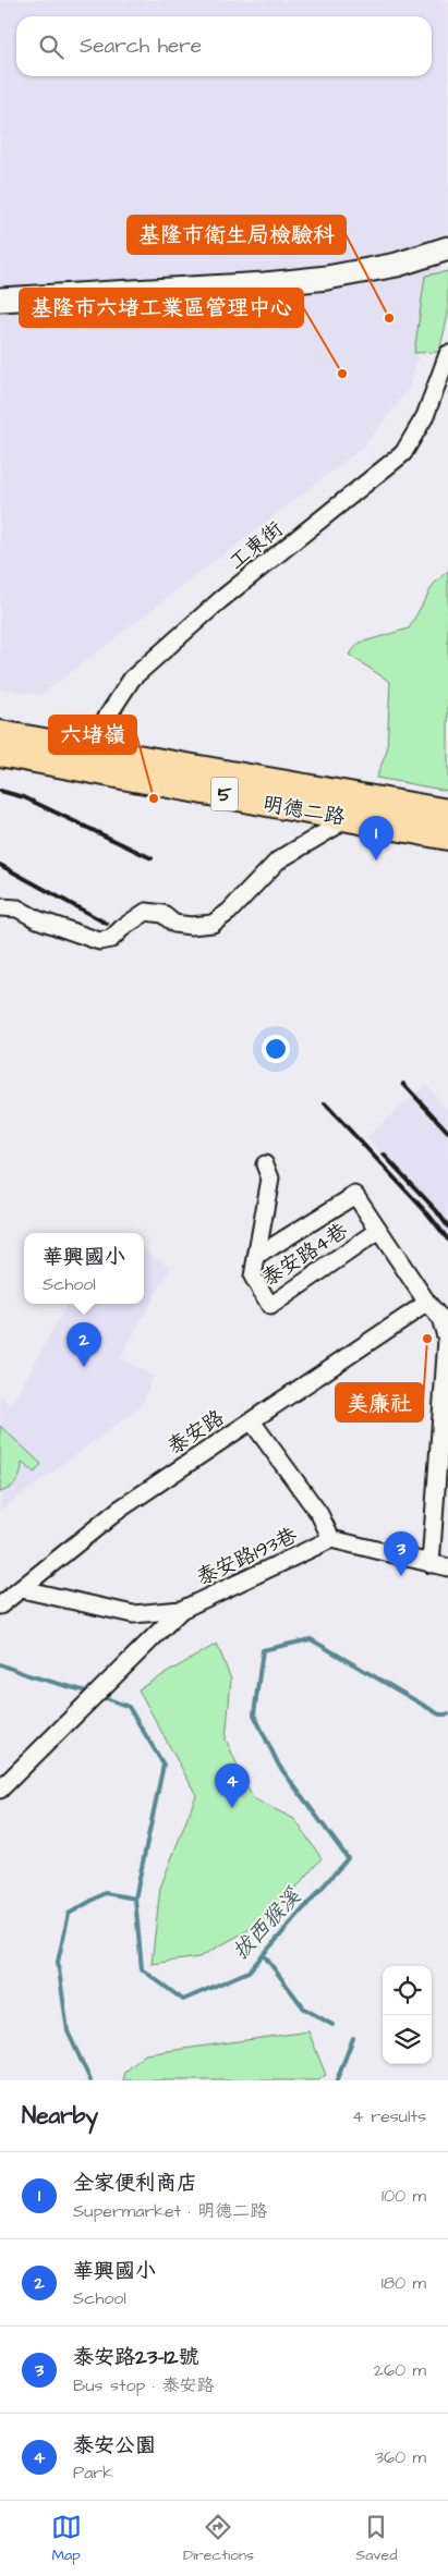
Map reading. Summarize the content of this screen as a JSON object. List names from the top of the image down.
{
  "streets": {
    "main road": ["5", "明德二路"],
    "street": [
      "工東街",
      "泰安路4巷",
      "泰安路",
      "泰安路193巷"
    ]
  },
  "crossings": [
    ["工東街", "明德二路"],
    ["泰安路", "泰安路193巷"]
  ],
  "water": ["拔西猴溪"],
  "places": [
    "基隆市衛生局檢驗科",
    "基隆市六堵工業區管理中心",
    "六堵嶺",
    "美廉社"
  ],
  "page": {
    "search": "Search here",
    "pins": [
      "1",
      "2",
      "3",
      "4"
    ],
    "popup": ["華興國小", "School"],
    "heading": ["Nearby", "4 results"],
    "list": [
      {
        "mark": "1",
        "name": "全家便利商店",
        "note": "Supermarket · 明德二路",
        "value": "100 m"
      },
      {
        "mark": "2",
        "name": "華興國小",
        "note": "School",
        "value": "180 m"
      },
      {
        "mark": "3",
        "name": "泰安路23-12號",
        "note": "Bus stop · 泰安路",
        "value": "260 m"
      },
      {
        "mark": "4",
        "name": "泰安公園",
        "note": "Park",
        "value": "360 m"
      }
    ],
    "nav": ["Map", "Directions", "Saved"]
  }
}
